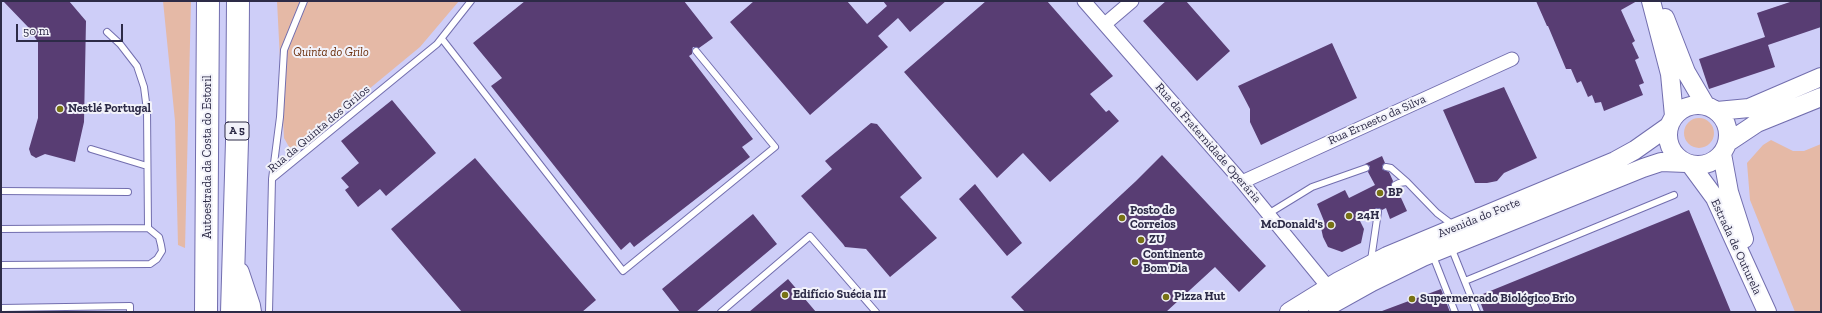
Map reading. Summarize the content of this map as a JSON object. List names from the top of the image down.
{
  "streets": {
    "highway": ["A 5", "Autoestrada da Costa do Estoril"],
    "street": [
      "Rua Ernesto da Silva",
      "Rua da Fraternidade Operária",
      "Avenida do Forte",
      "Estrada de Outurela"
    ],
    "lane": ["Rua da Quinta dos Grilos"]
  },
  "crossings": [
    ["Rua Ernesto da Silva", "Rua da Fraternidade Operária"],
    ["Rua da Fraternidade Operária", "Avenida do Forte"],
    ["Avenida do Forte", "Estrada de Outurela"]
  ],
  "parks": ["Quinta do Grilo"],
  "places": [
    "Nestlé Portugal",
    "BP",
    "24H",
    "Posto de Correios",
    "McDonald's",
    "ZU",
    "Continente Bom Dia",
    "Edifício Suécia III",
    "Pizza Hut",
    "Supermercado Biológico Brio"
  ],
  "scale_bar": "50 m"
}
